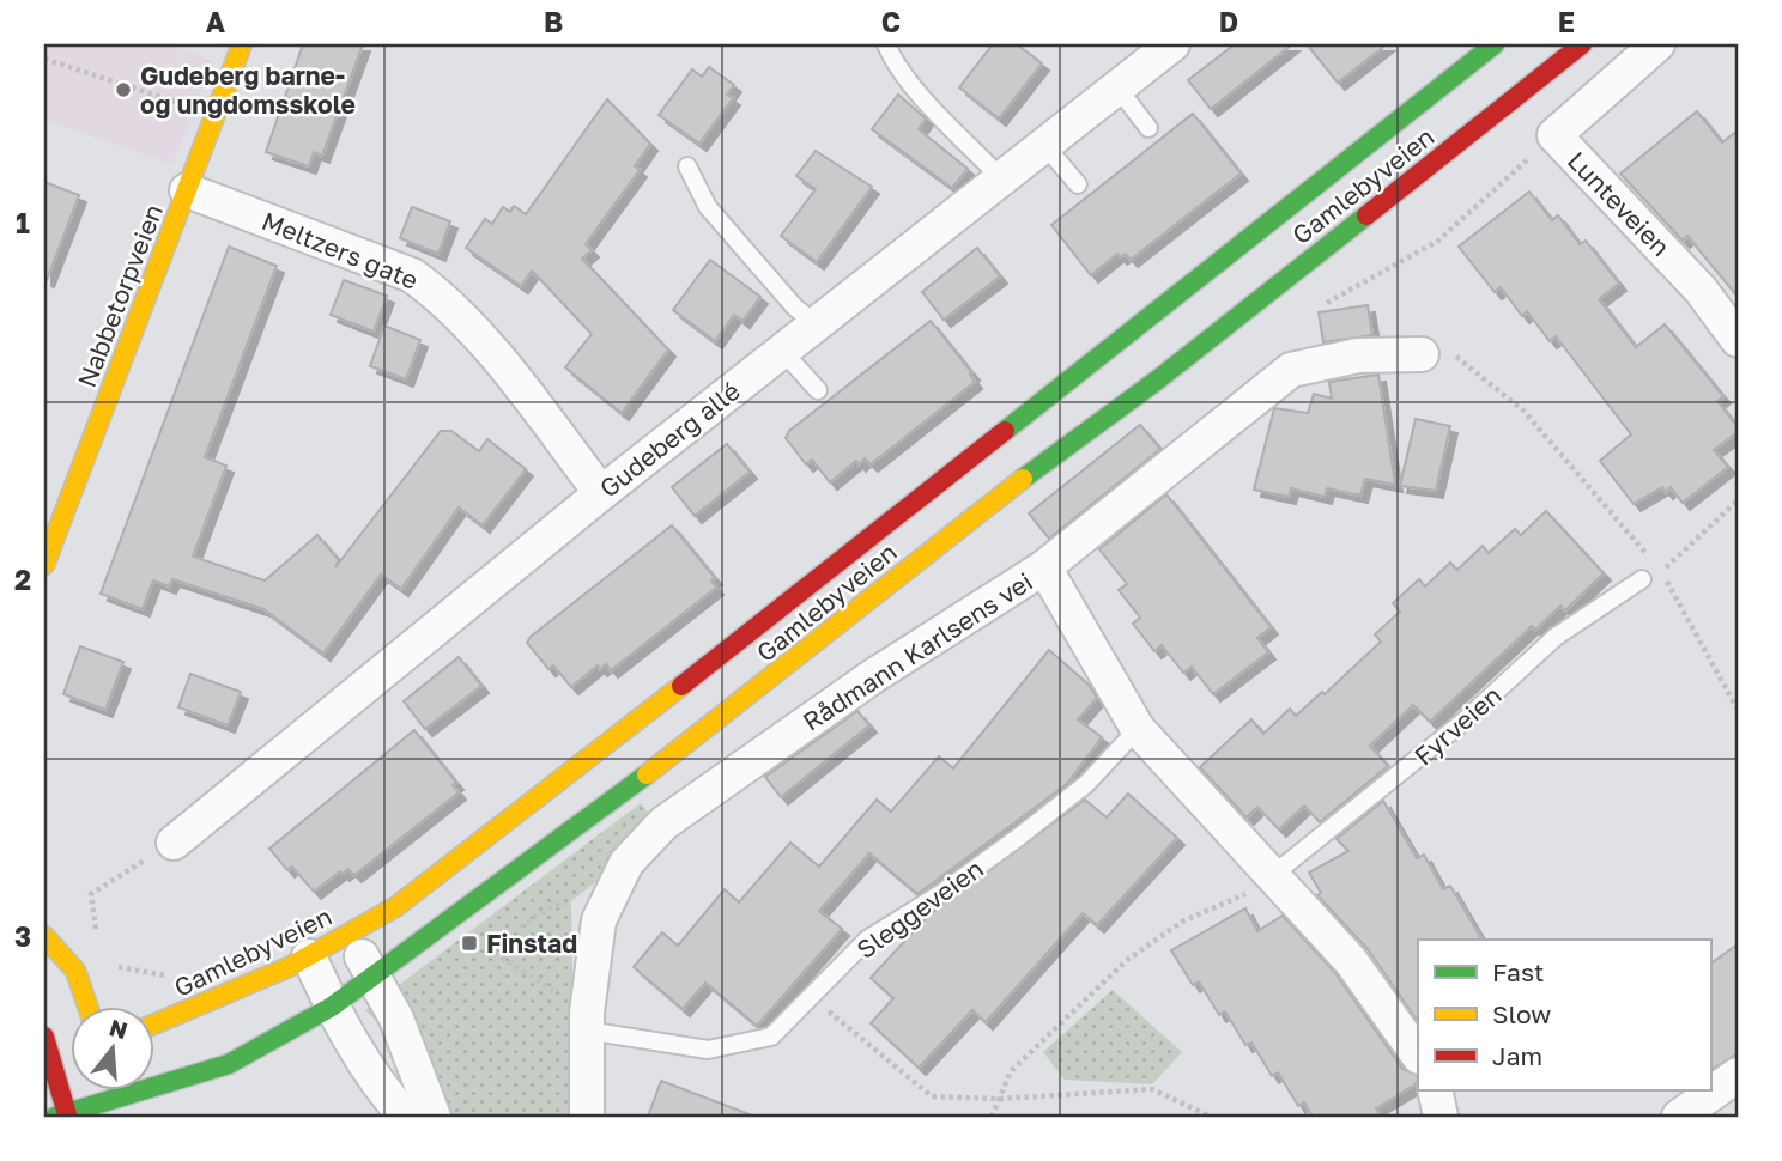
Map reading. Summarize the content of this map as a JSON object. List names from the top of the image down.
{
  "streets": {
    "street": [
      "Gamlebyveien",
      "Lunteveien",
      "Meltzers gate",
      "Nabbetorpveien",
      "Gudeberg allé",
      "Rådmann Karlsens vei"
    ],
    "lane": ["Fyrveien", "Sleggeveien"]
  },
  "crossings": [
    ["Meltzers gate", "Nabbetorpveien"],
    ["Meltzers gate", "Gudeberg allé"],
    ["Rådmann Karlsens vei", "Fyrveien"],
    ["Rådmann Karlsens vei", "Sleggeveien"]
  ],
  "places": {
    "other": ["Gudeberg barne- og ungdomsskole"],
    "transit": ["Finstad"]
  },
  "legend": ["Fast", "Slow", "Jam"],
  "north": "top",
  "grid": {
    "columns": [
      "A",
      "B",
      "C",
      "D",
      "E"
    ],
    "rows": ["1", "2", "3"]
  }
}
